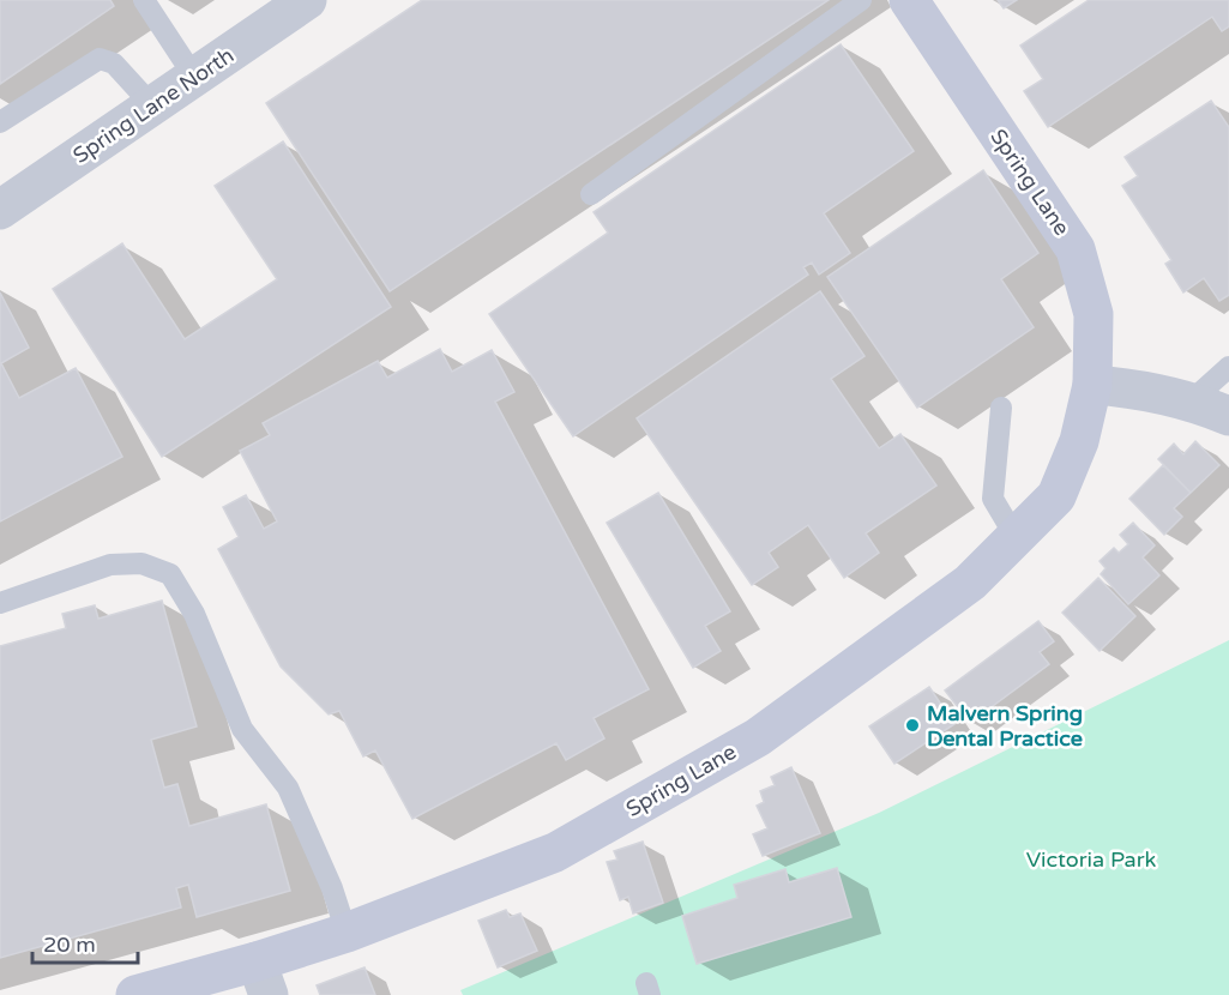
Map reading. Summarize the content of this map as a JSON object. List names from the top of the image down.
{
  "streets": {
    "street": ["Spring Lane North", "Spring Lane"]
  },
  "parks": ["Victoria Park"],
  "places": ["Malvern Spring Dental Practice"],
  "scale_bar": "20 m"
}
